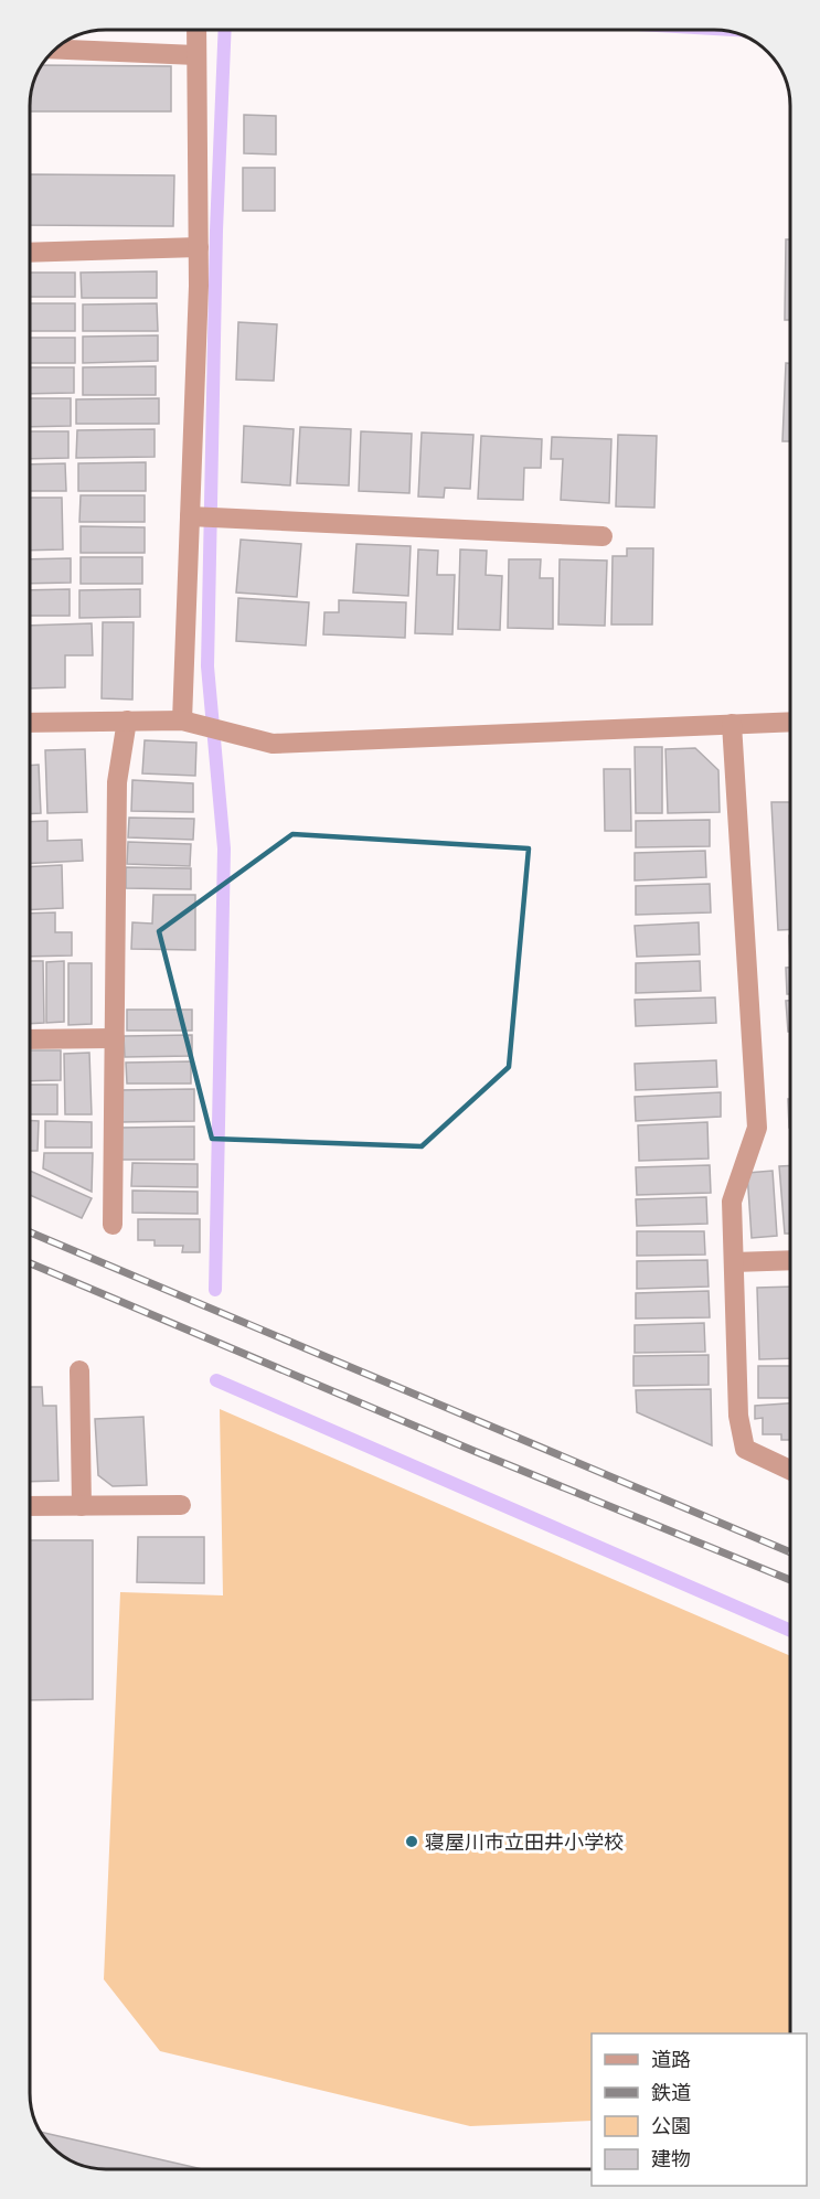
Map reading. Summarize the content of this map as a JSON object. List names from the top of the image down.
{
  "places": ["寝屋川市立田井小学校"],
  "legend": [
    "道路",
    "鉄道",
    "公園",
    "建物"
  ]
}
